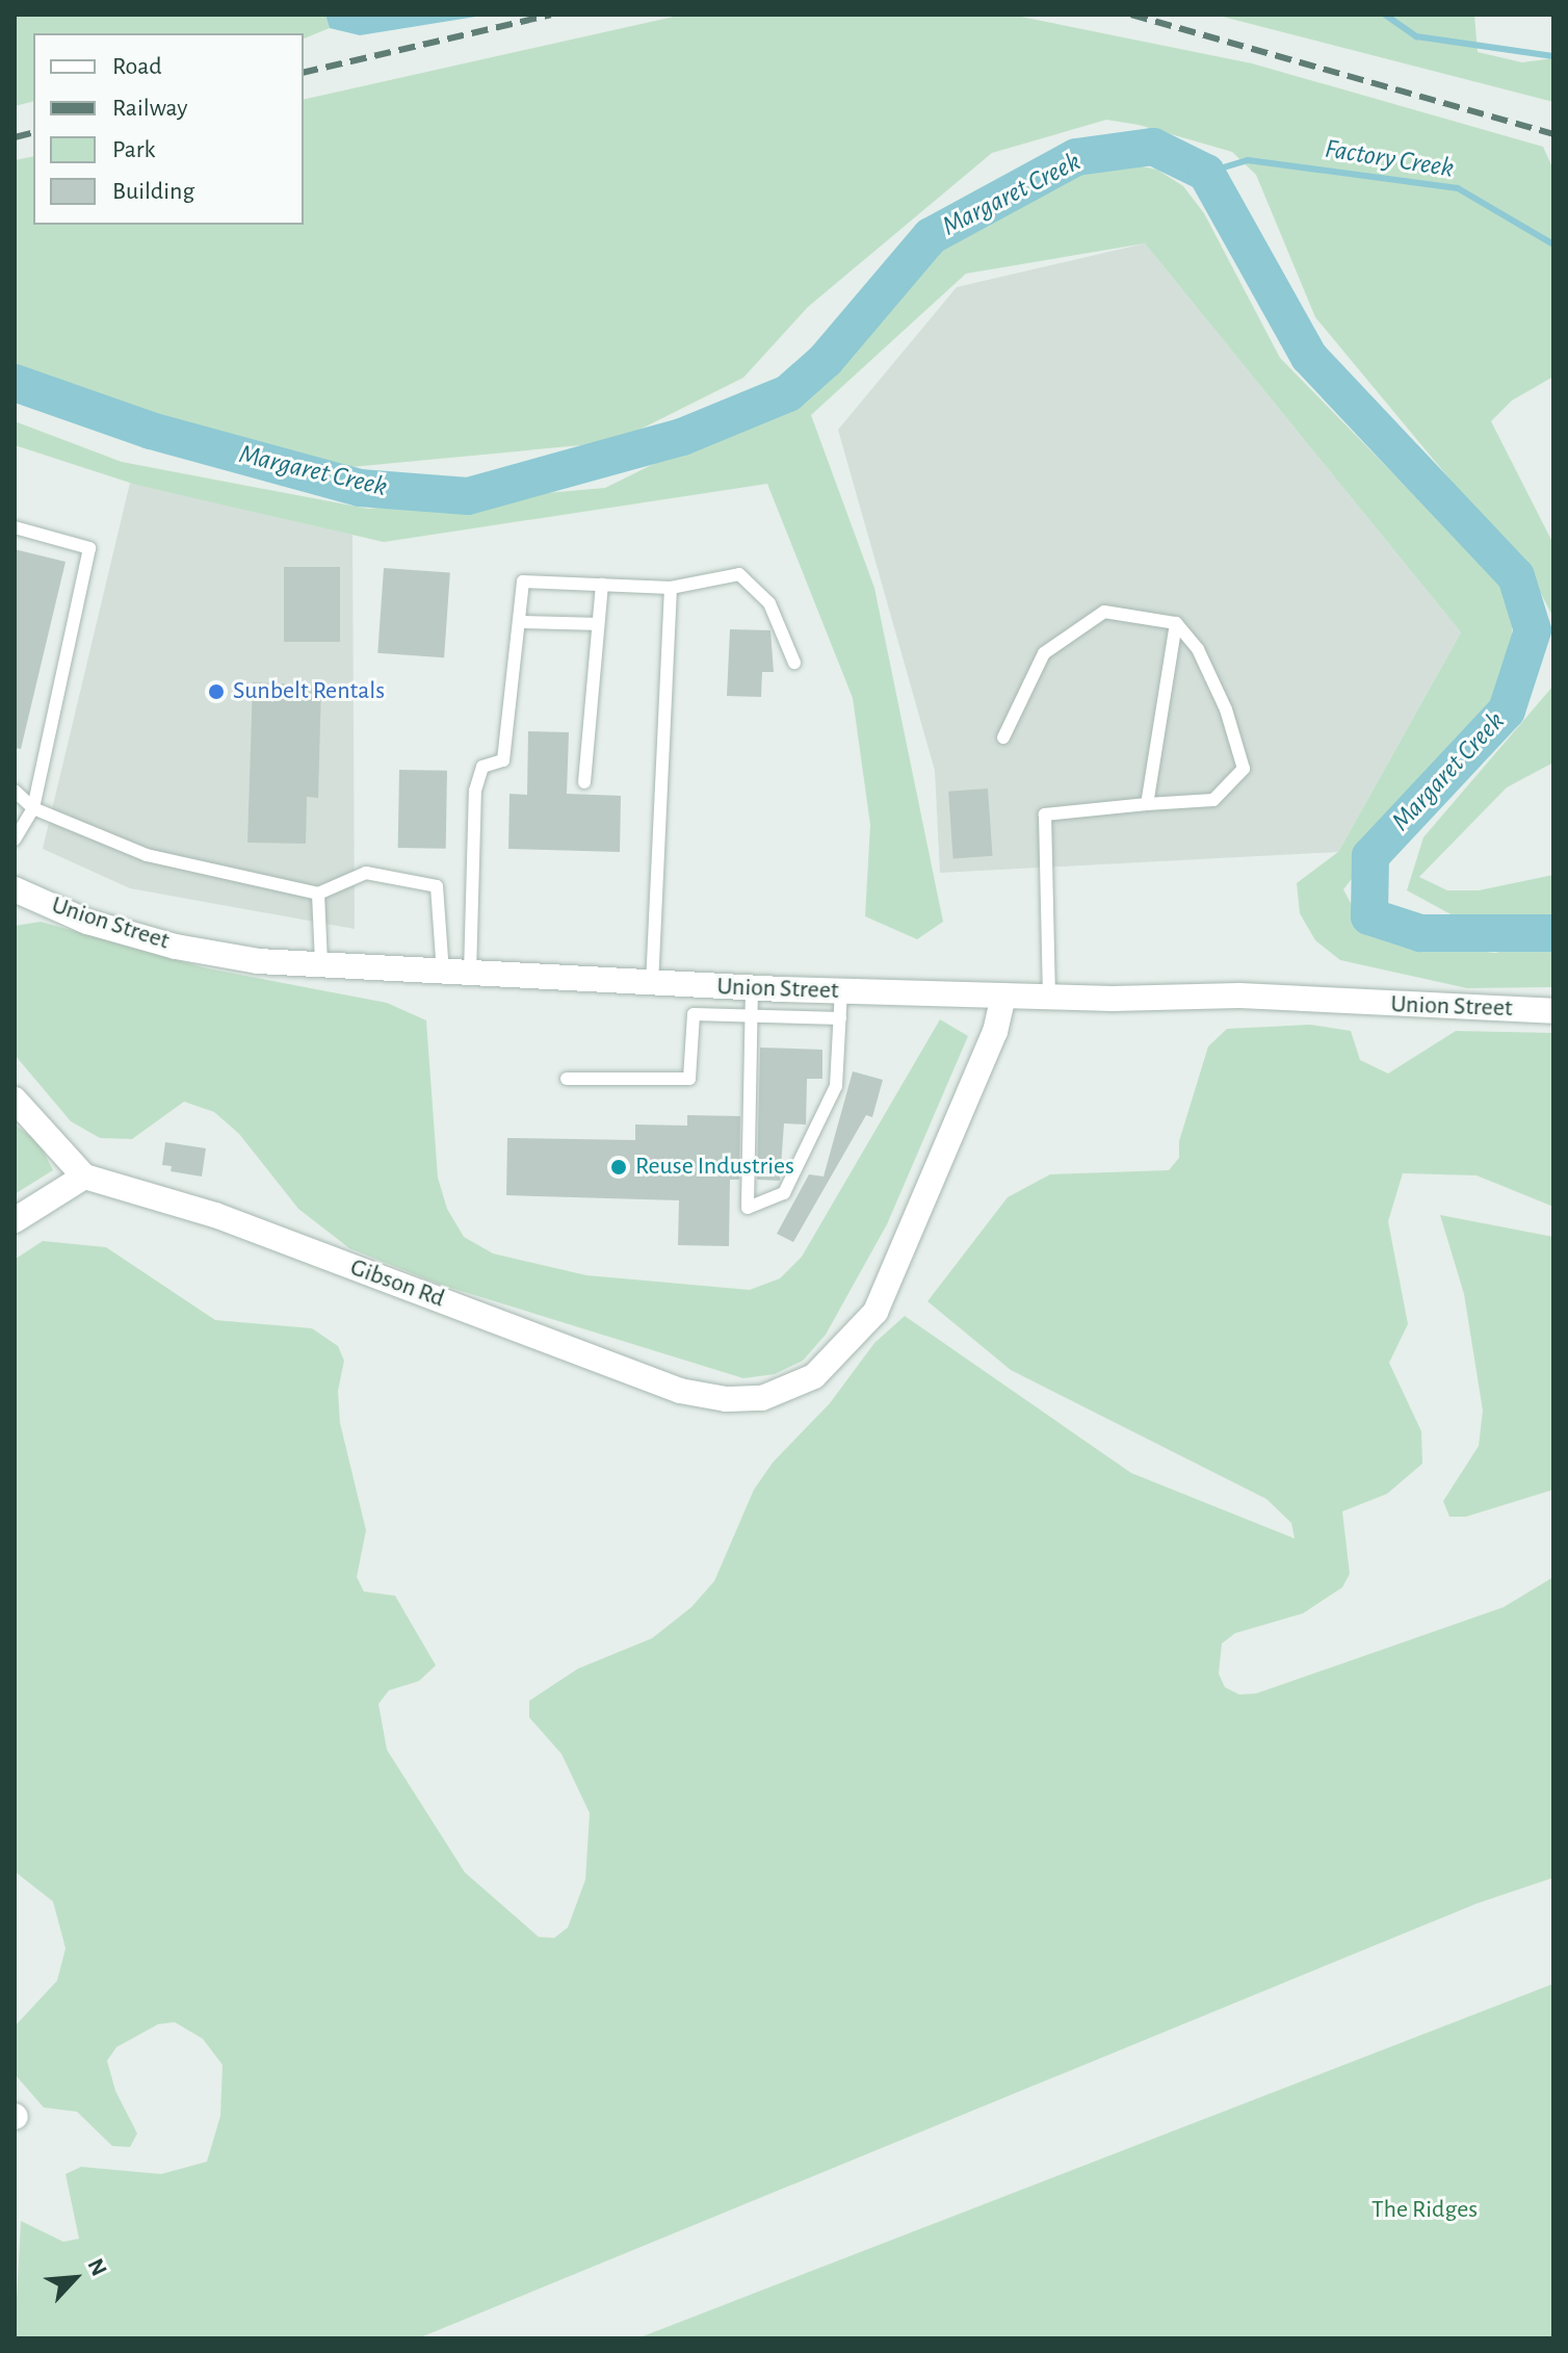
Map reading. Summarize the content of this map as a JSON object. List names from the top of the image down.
{
  "streets": {
    "main road": ["Union Street", "Gibson Rd"]
  },
  "crossings": [
    ["Union Street", "Gibson Rd"]
  ],
  "water": ["Factory Creek", "Margaret Creek"],
  "parks": ["The Ridges"],
  "places": ["Sunbelt Rentals", "Reuse Industries"],
  "legend": [
    "Road",
    "Railway",
    "Park",
    "Building"
  ],
  "north": "top right"
}
